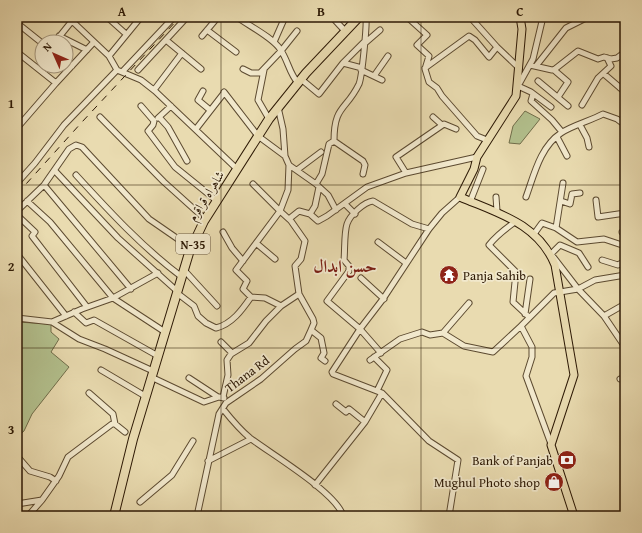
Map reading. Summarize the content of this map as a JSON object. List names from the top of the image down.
{
  "streets": {
    "highway": ["شاہراہ قراقرم", "N-35"],
    "street": ["Thana Rd"]
  },
  "districts": ["حسن ابدال"],
  "places": {
    "temple": ["Panja Sahib"],
    "bank": ["Bank of Panjab"],
    "shop": ["Mughul Photo shop"]
  },
  "north": "top left",
  "grid": {
    "columns": ["A", "B", "C"],
    "rows": ["1", "2", "3"]
  }
}
